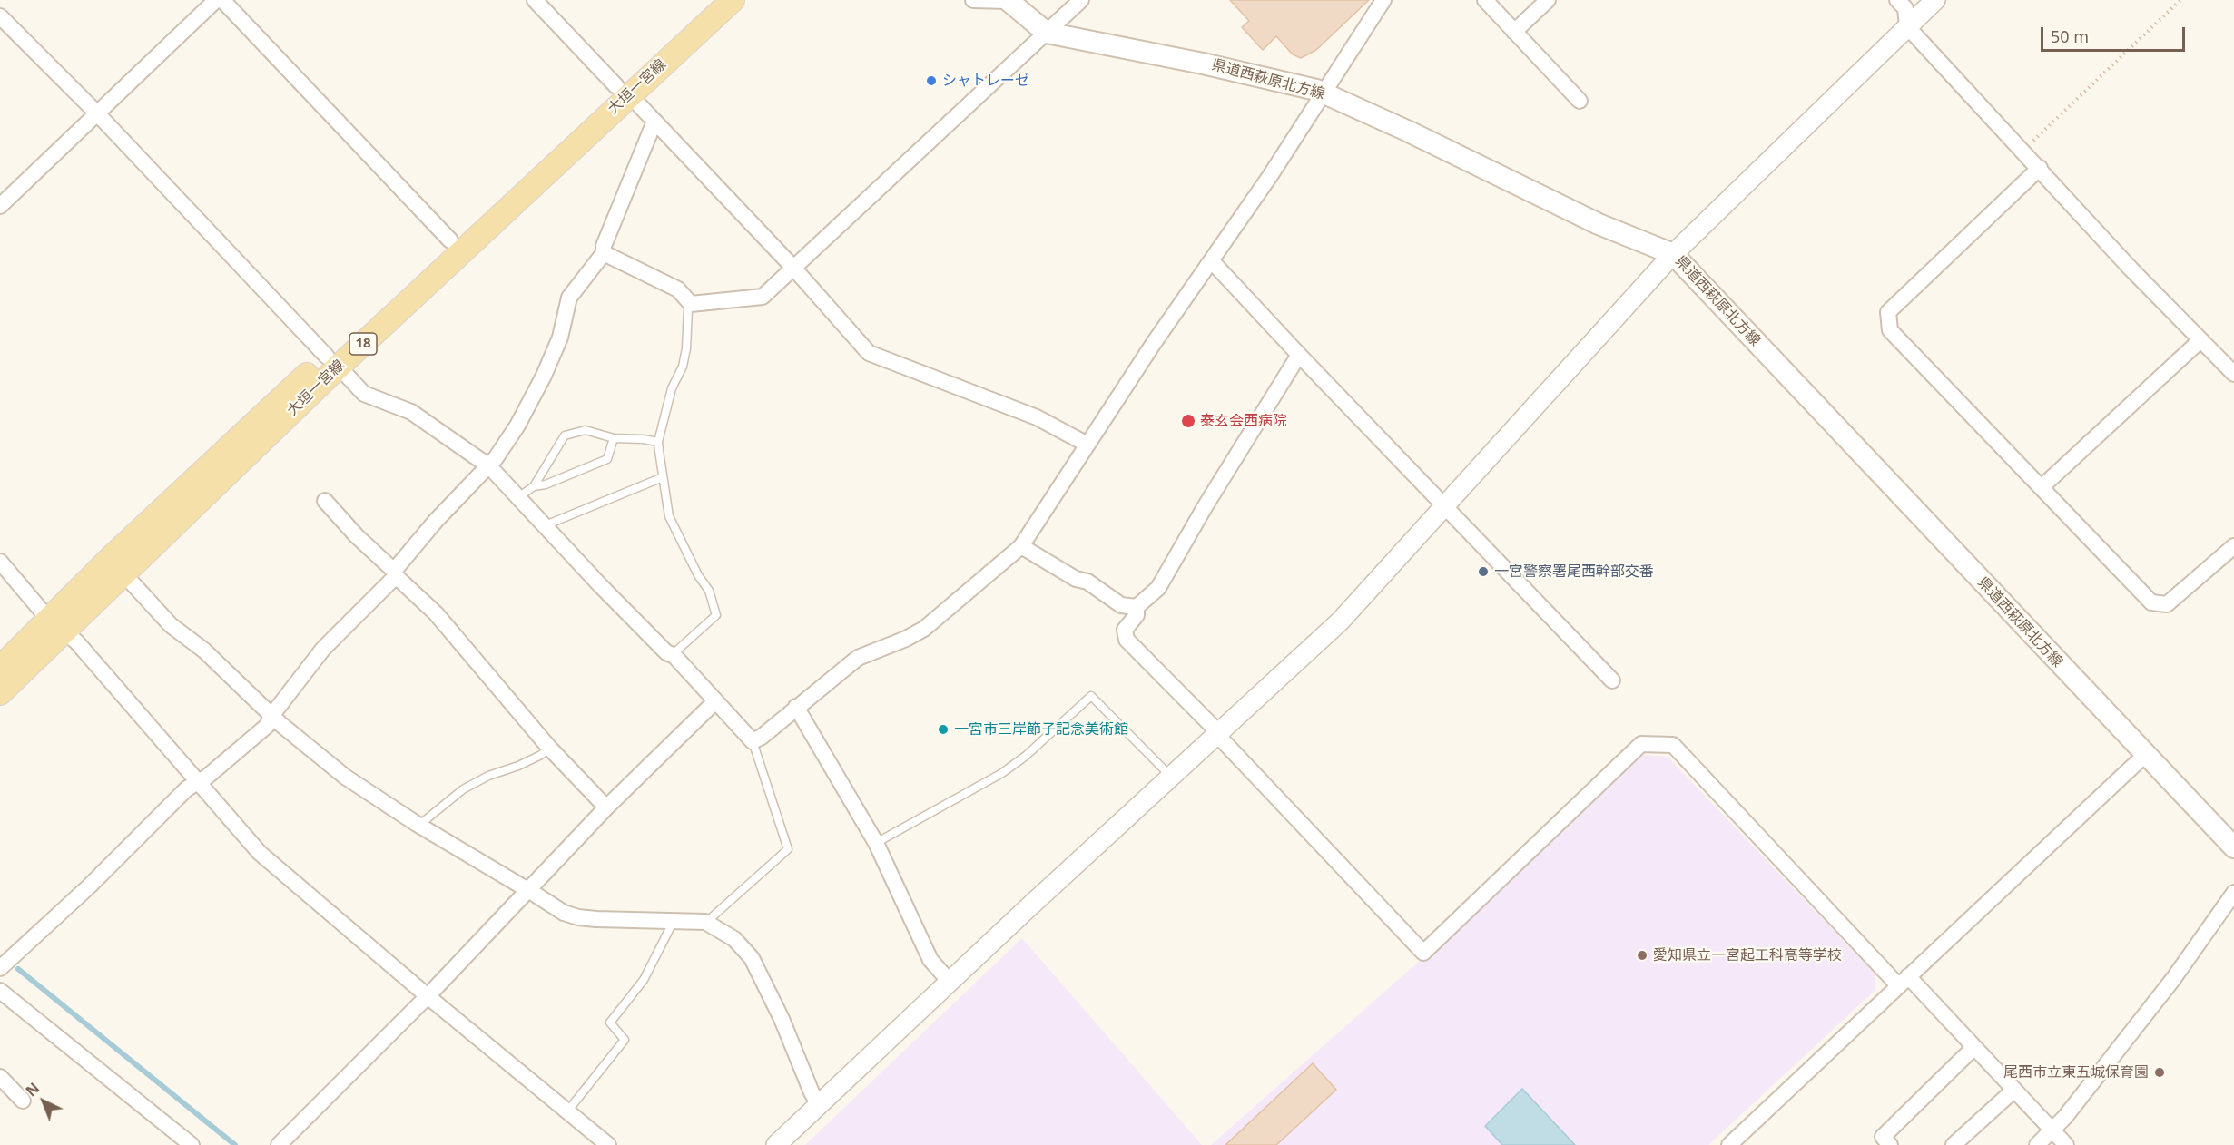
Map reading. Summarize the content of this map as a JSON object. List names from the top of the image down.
{
  "streets": {
    "main road": ["県道西萩原北方線", "大垣一宮線", "18"]
  },
  "places": [
    "シャトレーゼ",
    "泰玄会西病院",
    "一宮警察署尾西幹部交番",
    "一宮市三岸節子記念美術館",
    "愛知県立一宮起工科高等学校",
    "尾西市立東五城保育園"
  ],
  "scale_bar": "50 m",
  "north": "top left"
}
